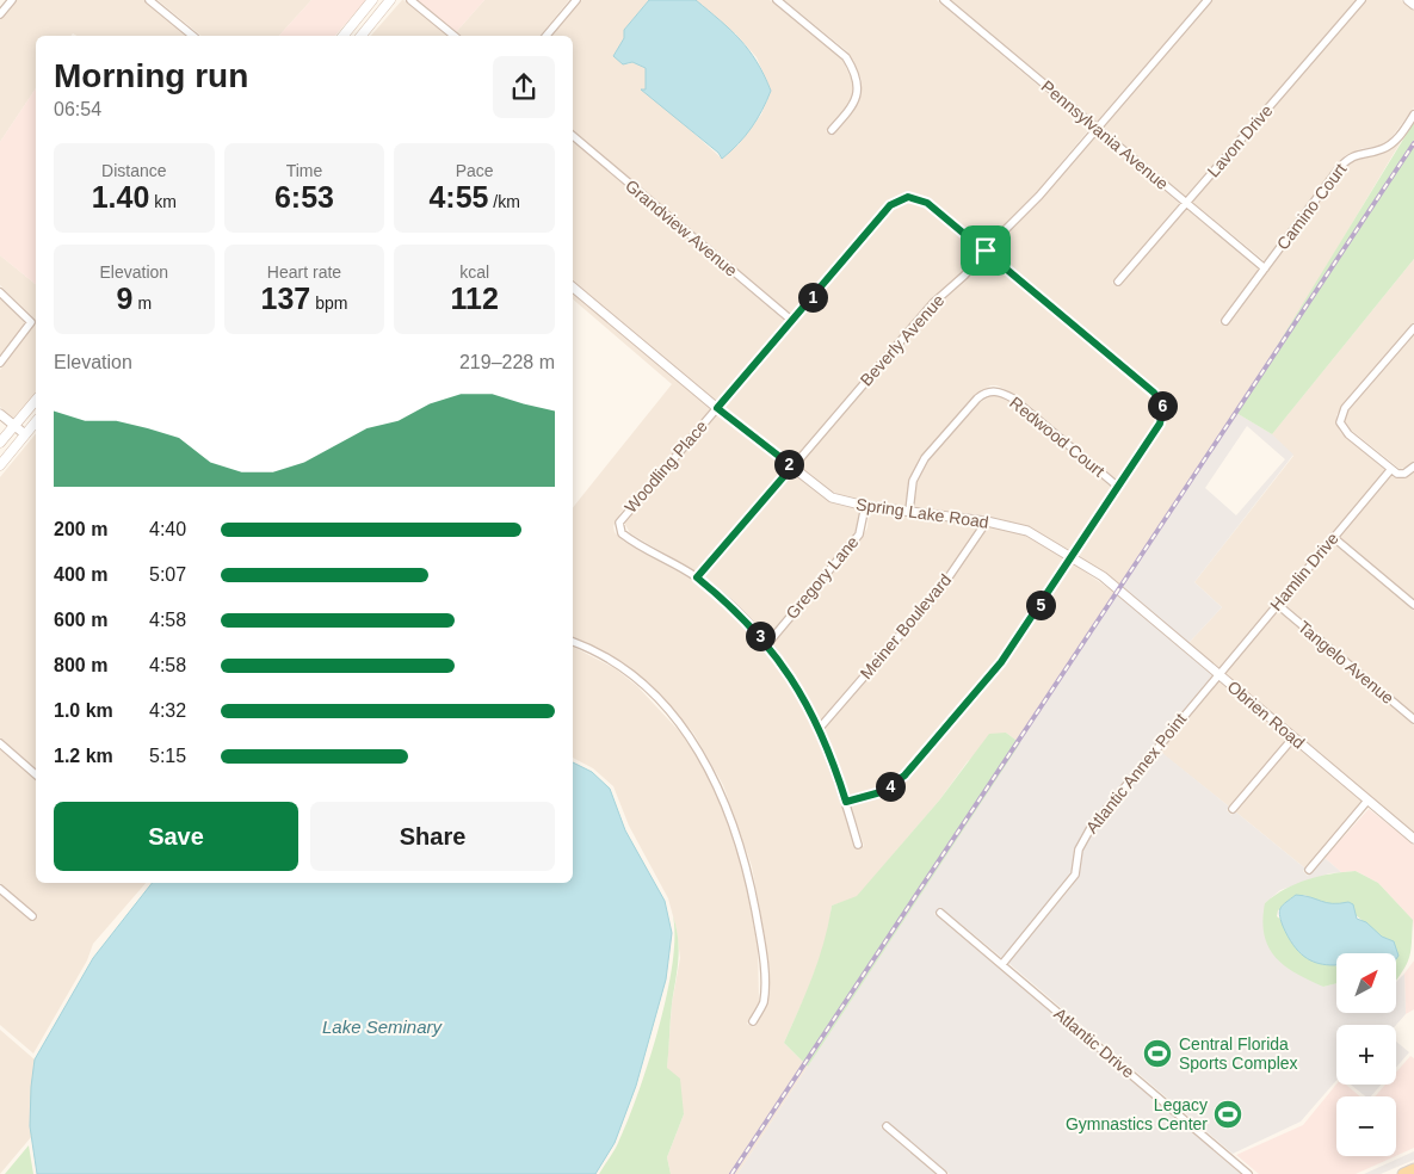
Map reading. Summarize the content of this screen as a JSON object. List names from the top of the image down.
{
  "streets": {
    "street": [
      "Pennsylvania Avenue",
      "Lavon Drive",
      "Camino Court",
      "Grandview Avenue",
      "Beverly Avenue",
      "Redwood Court",
      "Woodling Place",
      "Spring Lake Road",
      "Hamlin Drive",
      "Gregory Lane",
      "Meiner Boulevard",
      "Tangelo Avenue",
      "Obrien Road",
      "Atlantic Annex Point",
      "Atlantic Drive"
    ]
  },
  "crossings": [
    ["Pennsylvania Avenue", "Lavon Drive"],
    ["Pennsylvania Avenue", "Camino Court"],
    ["Pennsylvania Avenue", "Beverly Avenue"],
    ["Grandview Avenue", "Woodling Place"],
    ["Beverly Avenue", "Woodling Place"],
    ["Beverly Avenue", "Spring Lake Road"],
    ["Redwood Court", "Spring Lake Road"],
    ["Woodling Place", "Spring Lake Road"],
    ["Spring Lake Road", "Gregory Lane"],
    ["Spring Lake Road", "Meiner Boulevard"],
    ["Spring Lake Road", "Obrien Road"],
    ["Hamlin Drive", "Tangelo Avenue"],
    ["Hamlin Drive", "Obrien Road"],
    ["Hamlin Drive", "Atlantic Annex Point"],
    ["Obrien Road", "Atlantic Annex Point"],
    ["Atlantic Annex Point", "Atlantic Drive"]
  ],
  "water": ["Lake Seminary"],
  "places": {
    "sports": ["Central Florida Sports Complex", "Legacy Gymnastics Center"]
  },
  "north": "top right",
  "page": {
    "heading": ["Morning run", "06:54"],
    "stats": [
      ["Distance", "1.40 km"],
      ["Time", "6:53"],
      ["Pace", "4:55 /km"],
      ["Elevation", "9 m"],
      ["Heart rate", "137 bpm"],
      ["kcal", "112"]
    ],
    "pins": [
      "1",
      "6",
      "2",
      "5",
      "3",
      "4"
    ],
    "chart": ["Elevation", "219–228 m"],
    "list": [
      {
        "name": "200 m",
        "note": "4:40"
      },
      {
        "name": "400 m",
        "note": "5:07"
      },
      {
        "name": "600 m",
        "note": "4:58"
      },
      {
        "name": "800 m",
        "note": "4:58"
      },
      {
        "name": "1.0 km",
        "note": "4:32"
      },
      {
        "name": "1.2 km",
        "note": "5:15"
      }
    ],
    "buttons": ["Save", "Share"],
    "map_buttons": ["+", "−"]
  }
}
